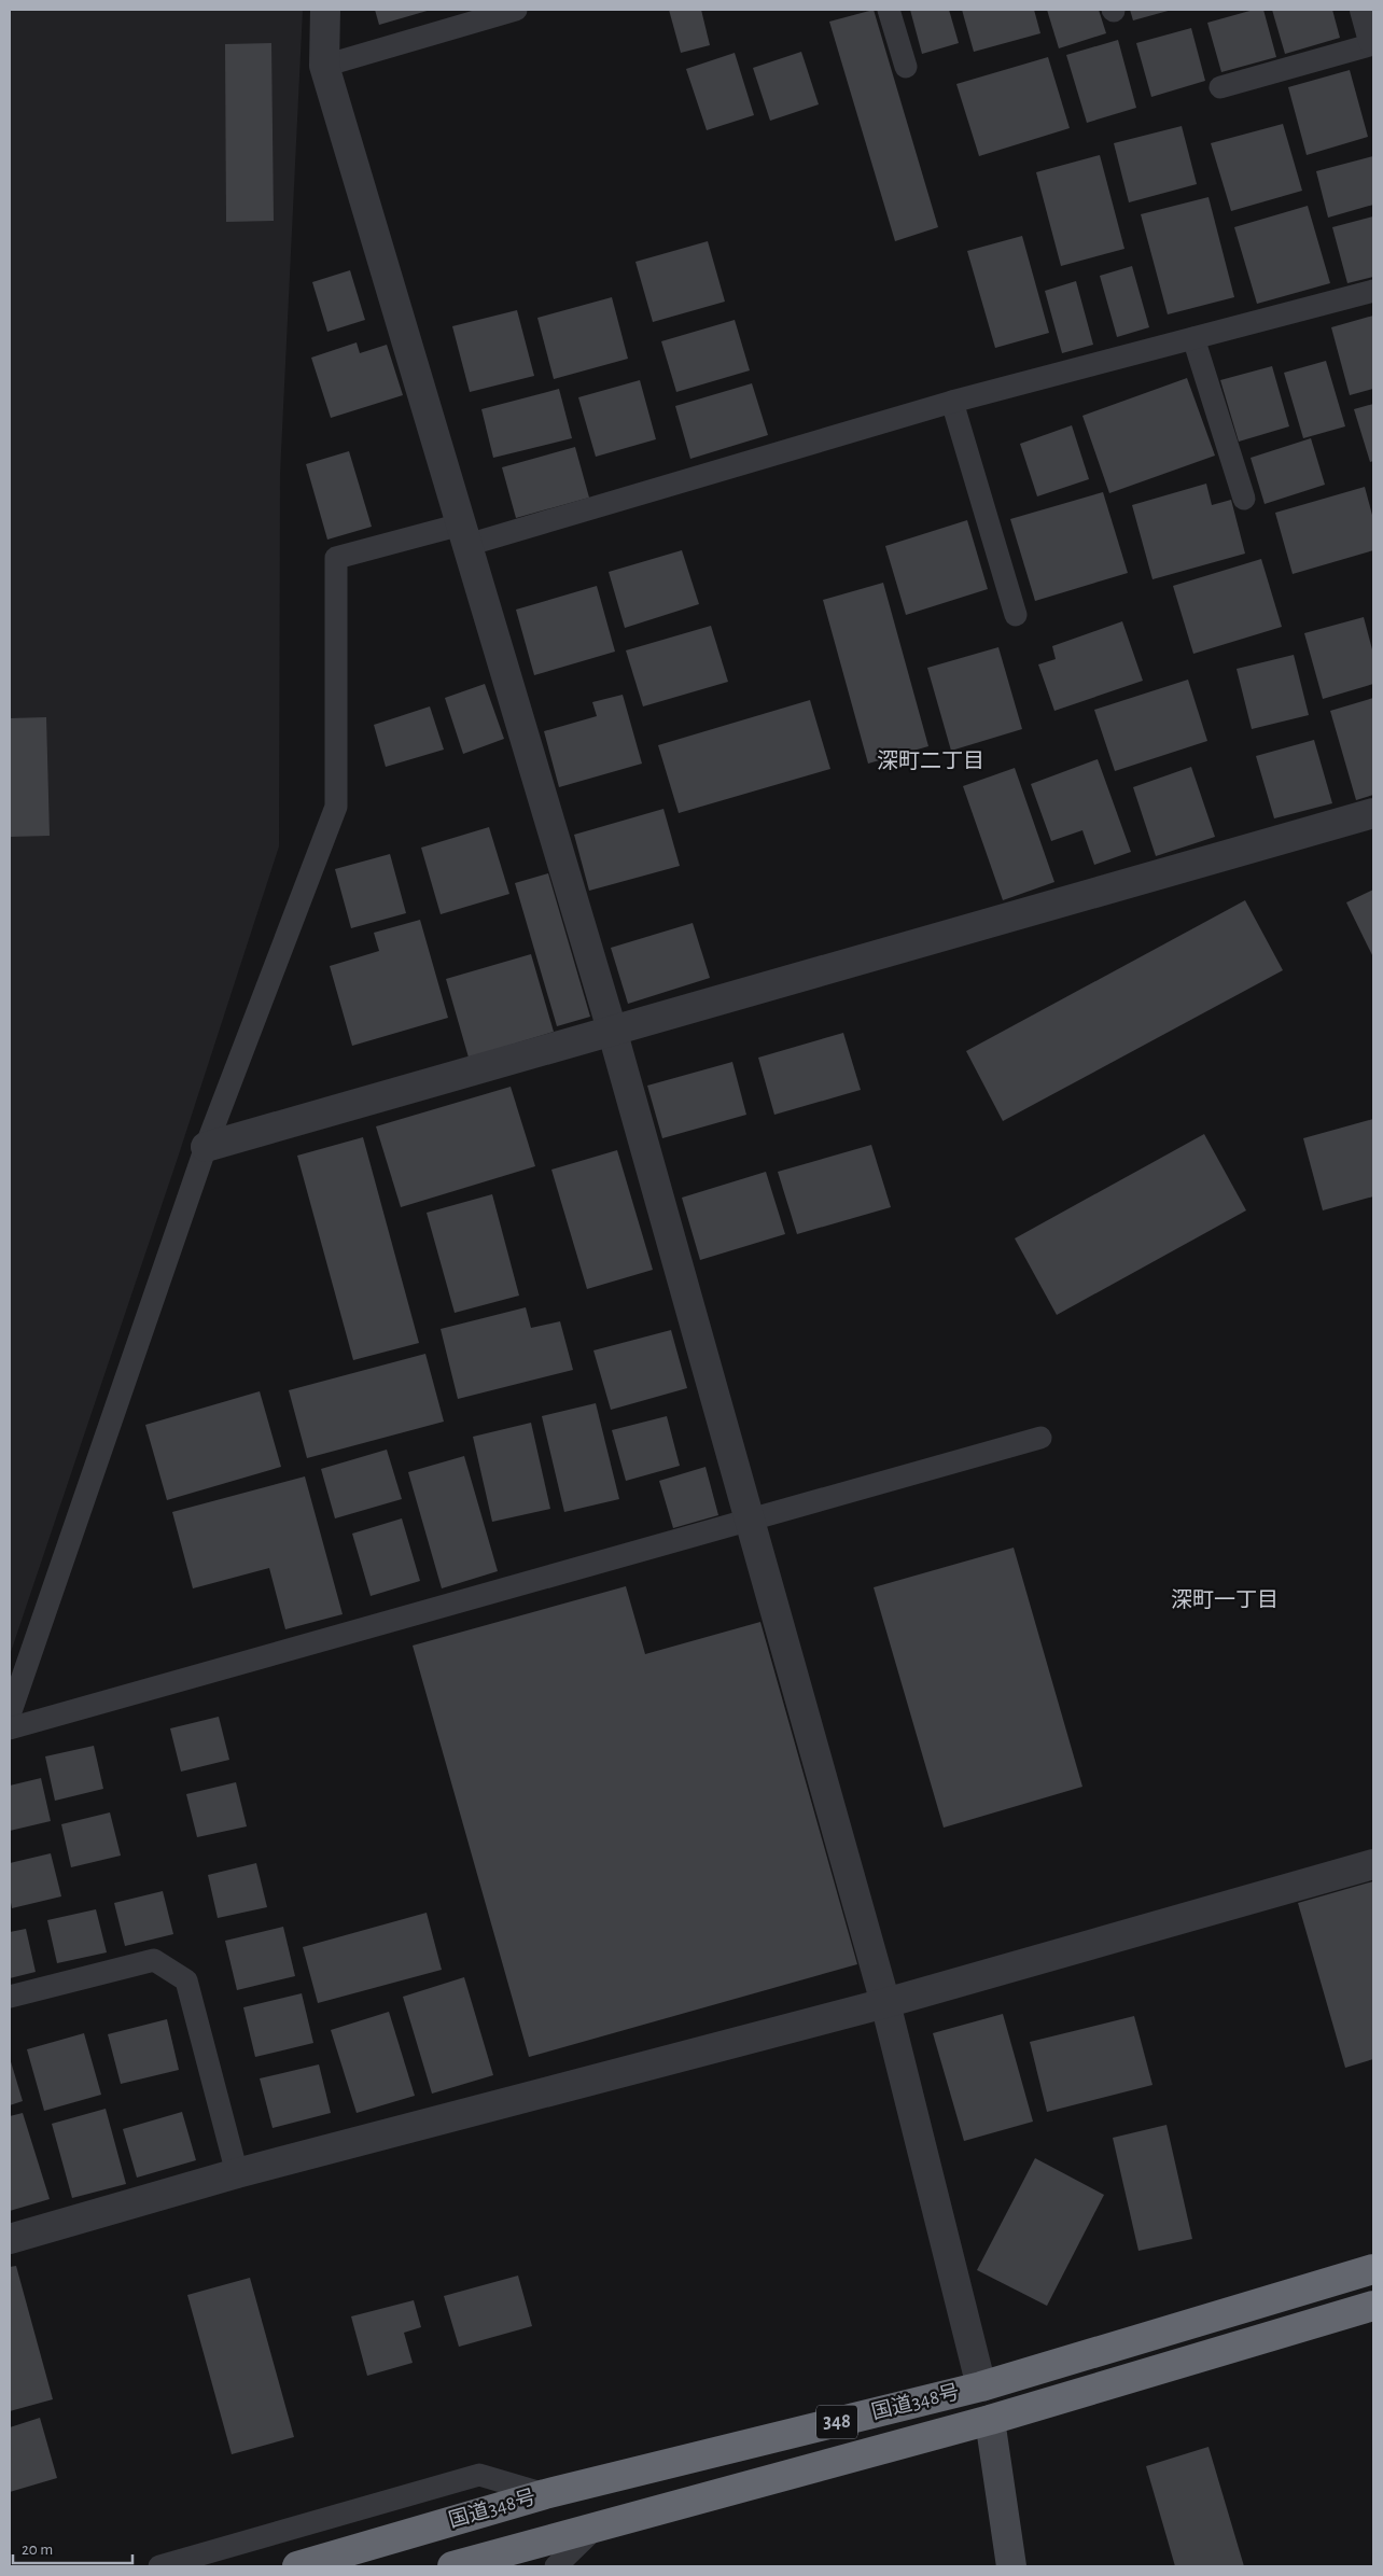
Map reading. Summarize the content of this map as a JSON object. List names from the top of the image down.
{
  "streets": {
    "highway": ["国道348号", "348"]
  },
  "districts": ["深町二丁目", "深町一丁目"],
  "scale_bar": "20 m"
}
